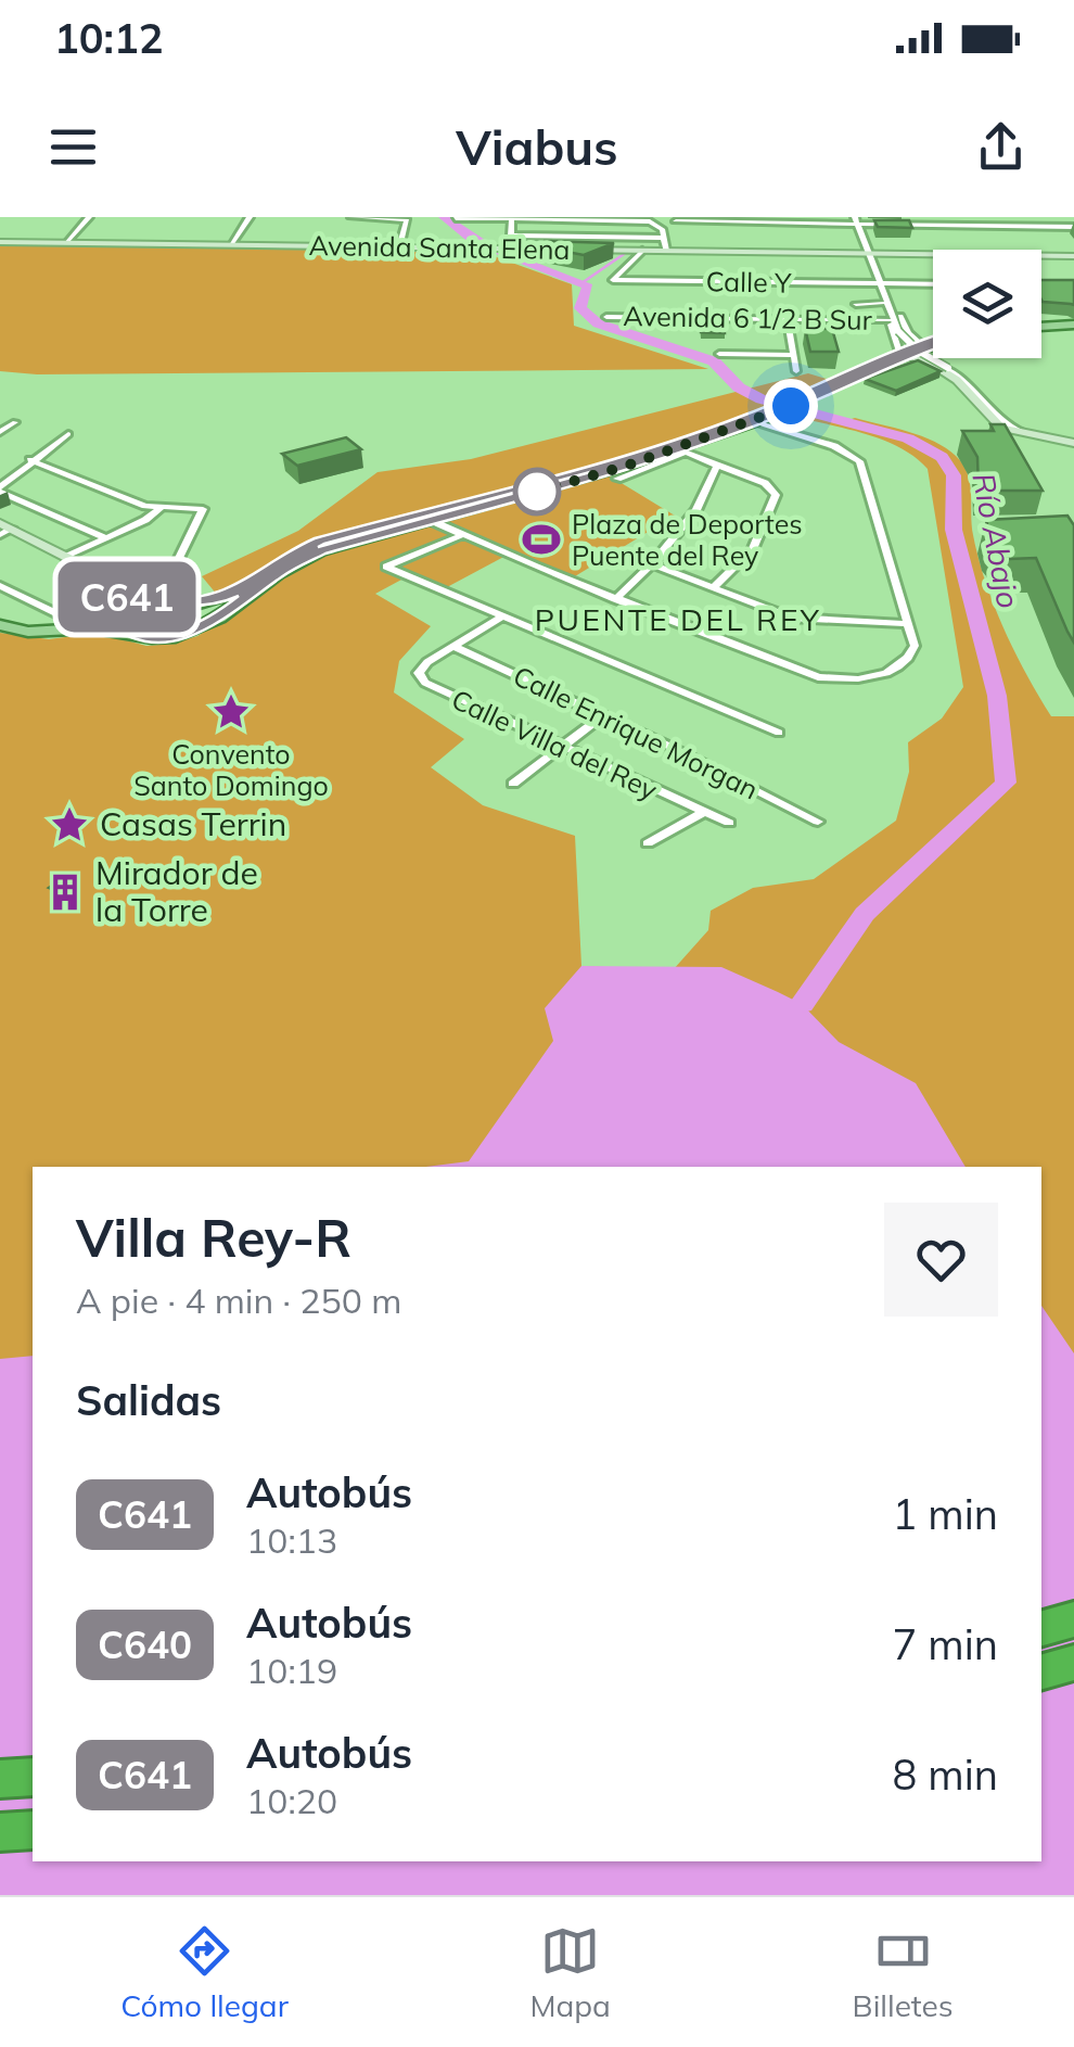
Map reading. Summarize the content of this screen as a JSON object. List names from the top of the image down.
{
  "streets": {
    "street": [
      "Avenida Santa Elena",
      "Calle Y",
      "Avenida 6 1/2 B Sur",
      "Calle Enrique Morgan",
      "Calle Villa del Rey"
    ]
  },
  "crossings": [
    ["Avenida Santa Elena", "Calle Y"],
    ["Calle Enrique Morgan", "Calle Villa del Rey"]
  ],
  "districts": ["PUENTE DEL REY"],
  "water": ["Río Abajo"],
  "places": {
    "sports": ["Plaza de Deportes Puente del Rey"],
    "place": ["Convento Santo Domingo", "Casas Terrin"],
    "building": ["Mirador de la Torre"]
  },
  "lines": ["bus line C641"],
  "page": {
    "status": "10:12",
    "header": "Viabus",
    "on_map": "C641",
    "heading": [
      ["Villa Rey-R", "A pie · 4 min · 250 m"],
      "Salidas"
    ],
    "list": [
      {
        "mark": "C641",
        "name": "Autobús",
        "note": "10:13",
        "value": "1 min"
      },
      {
        "mark": "C640",
        "name": "Autobús",
        "note": "10:19",
        "value": "7 min"
      },
      {
        "mark": "C641",
        "name": "Autobús",
        "note": "10:20",
        "value": "8 min"
      }
    ],
    "tabs": ["Cómo llegar", "Mapa", "Billetes"]
  }
}
